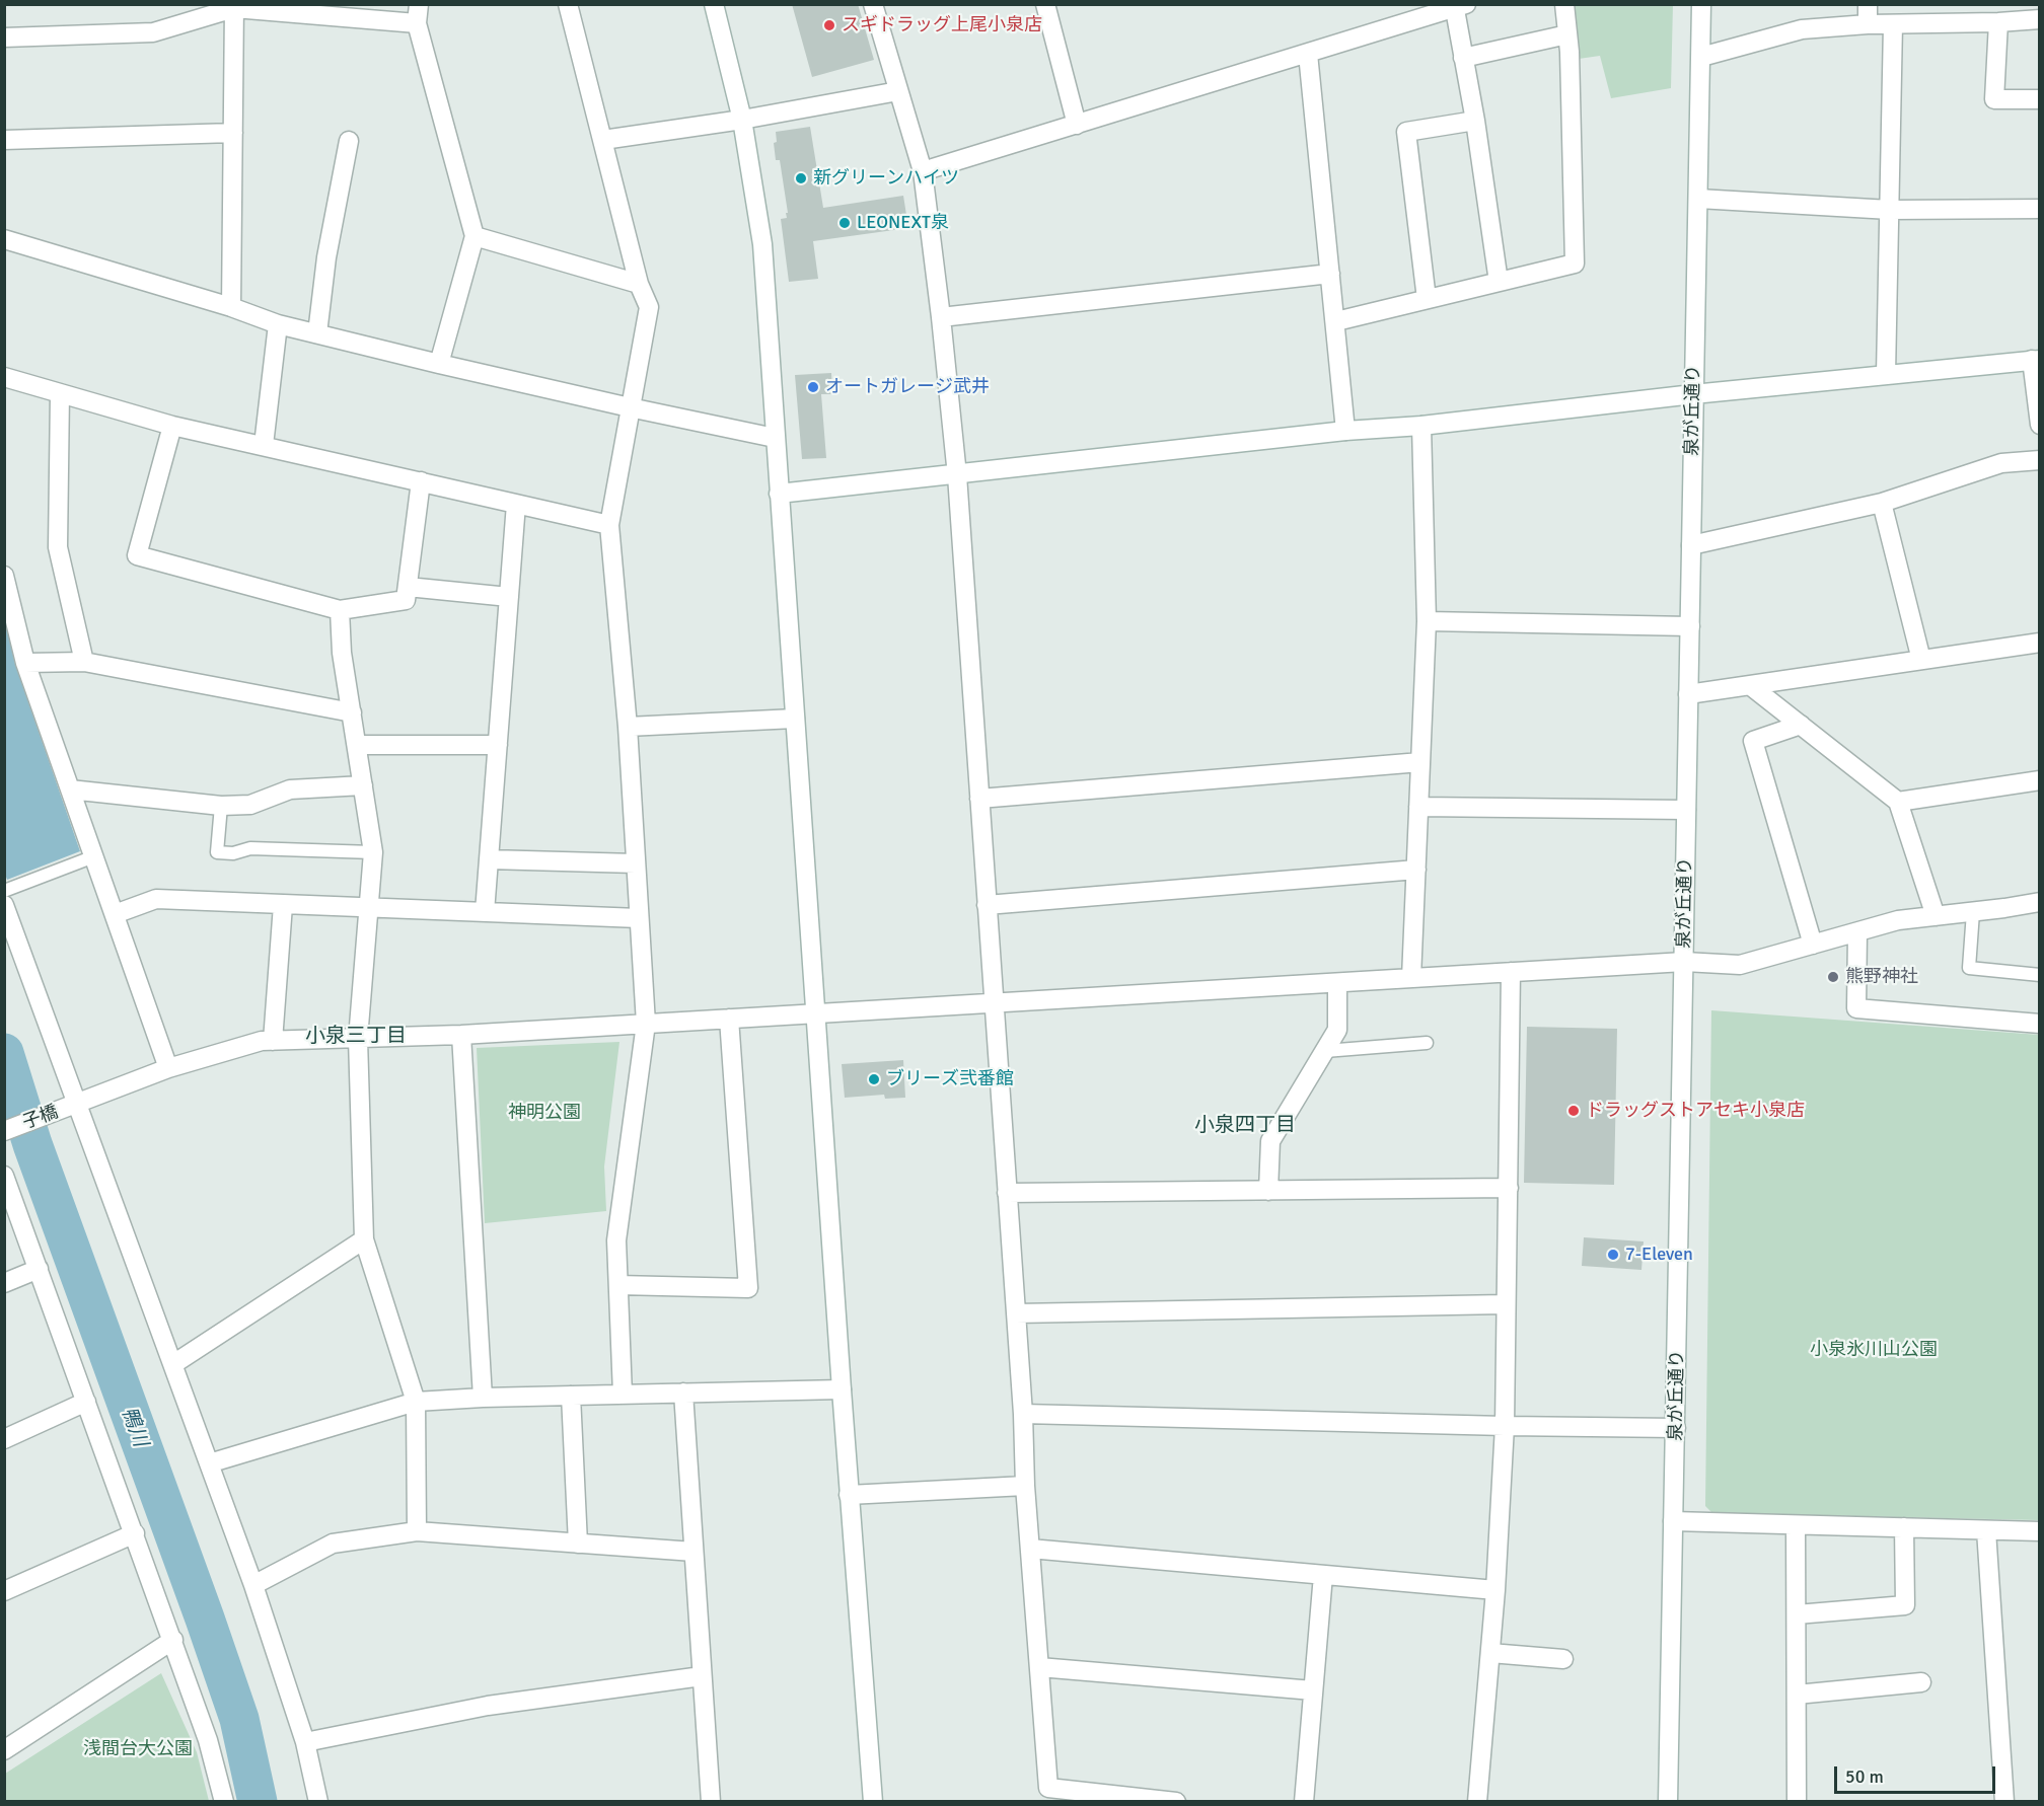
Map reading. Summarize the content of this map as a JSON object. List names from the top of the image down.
{
  "streets": {
    "street": ["泉が丘通り", "子橋"]
  },
  "crossings": [
    ["泉が丘通り", "子橋"]
  ],
  "districts": ["小泉三丁目", "小泉四丁目"],
  "water": ["鴨川"],
  "parks": ["神明公園", "小泉氷川山公園", "浅間台大公園"],
  "places": [
    "スギドラッグ上尾小泉店",
    "新グリーンハイツ",
    "LEONEXT泉",
    "オートガレージ武井",
    "熊野神社",
    "ブリーズ弐番館",
    "ドラッグストアセキ小泉店",
    "7-Eleven"
  ],
  "scale_bar": "50 m"
}
